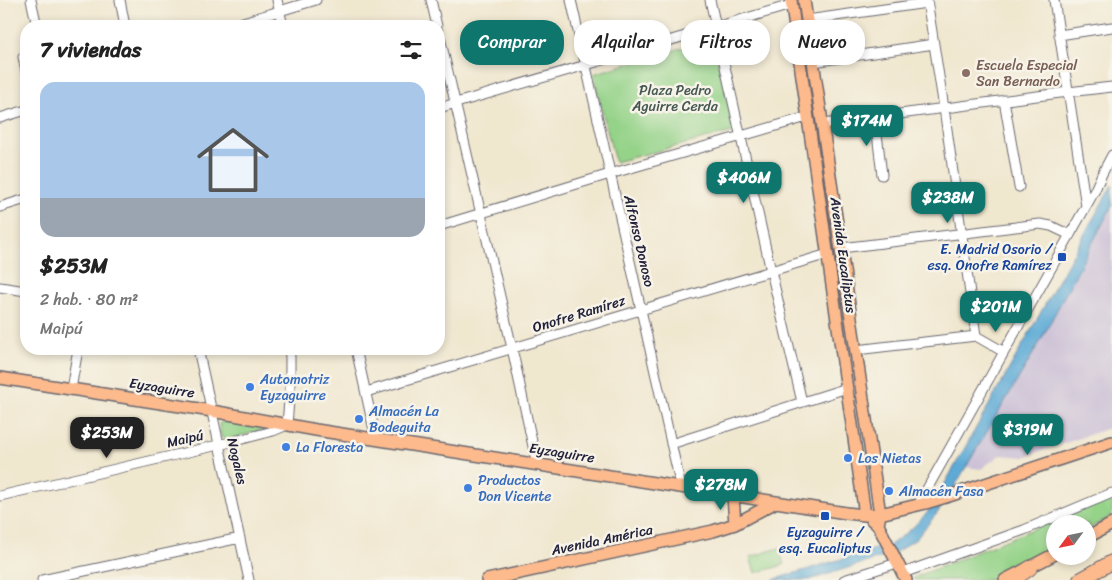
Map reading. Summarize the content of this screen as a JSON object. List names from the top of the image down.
{
  "streets": {
    "main road": ["Avenida Eucaliptus", "Eyzaguirre", "Avenida América"],
    "street": [
      "Alfonso Donoso",
      "Onofre Ramírez",
      "Maipú",
      "Nogales"
    ]
  },
  "crossings": [
    ["Alfonso Donoso", "Onofre Ramírez"],
    ["Alfonso Donoso", "Eyzaguirre"],
    ["Avenida Eucaliptus", "Onofre Ramírez"],
    ["Avenida Eucaliptus", "Eyzaguirre"],
    ["Eyzaguirre", "Maipú"],
    ["Eyzaguirre", "Nogales"],
    ["Eyzaguirre", "Avenida América"],
    ["Maipú", "Nogales"]
  ],
  "parks": ["Plaza Pedro Aguirre Cerda"],
  "places": {
    "other": [
      "Escuela Especial San Bernardo",
      "Automotriz Eyzaguirre",
      "Almacén La Bodeguita",
      "La Floresta",
      "Los Nietas",
      "Productos Don Vicente",
      "Almacén Fasa"
    ],
    "transit": ["E. Madrid Osorio / esq. Onofre Ramírez", "Eyzaguirre / esq. Eucaliptus"]
  },
  "north": "bottom left",
  "page": {
    "chip": [
      "Comprar",
      "Alquilar",
      "Filtros",
      "Nuevo"
    ],
    "heading": "7 viviendas",
    "list": [
      {
        "name": "$253M",
        "note": "2 hab. · 80 m² · Maipú"
      }
    ],
    "price": [
      "$174M",
      "$406M",
      "$238M",
      "$201M",
      "$319M",
      "$253M",
      "$278M"
    ]
  }
}
